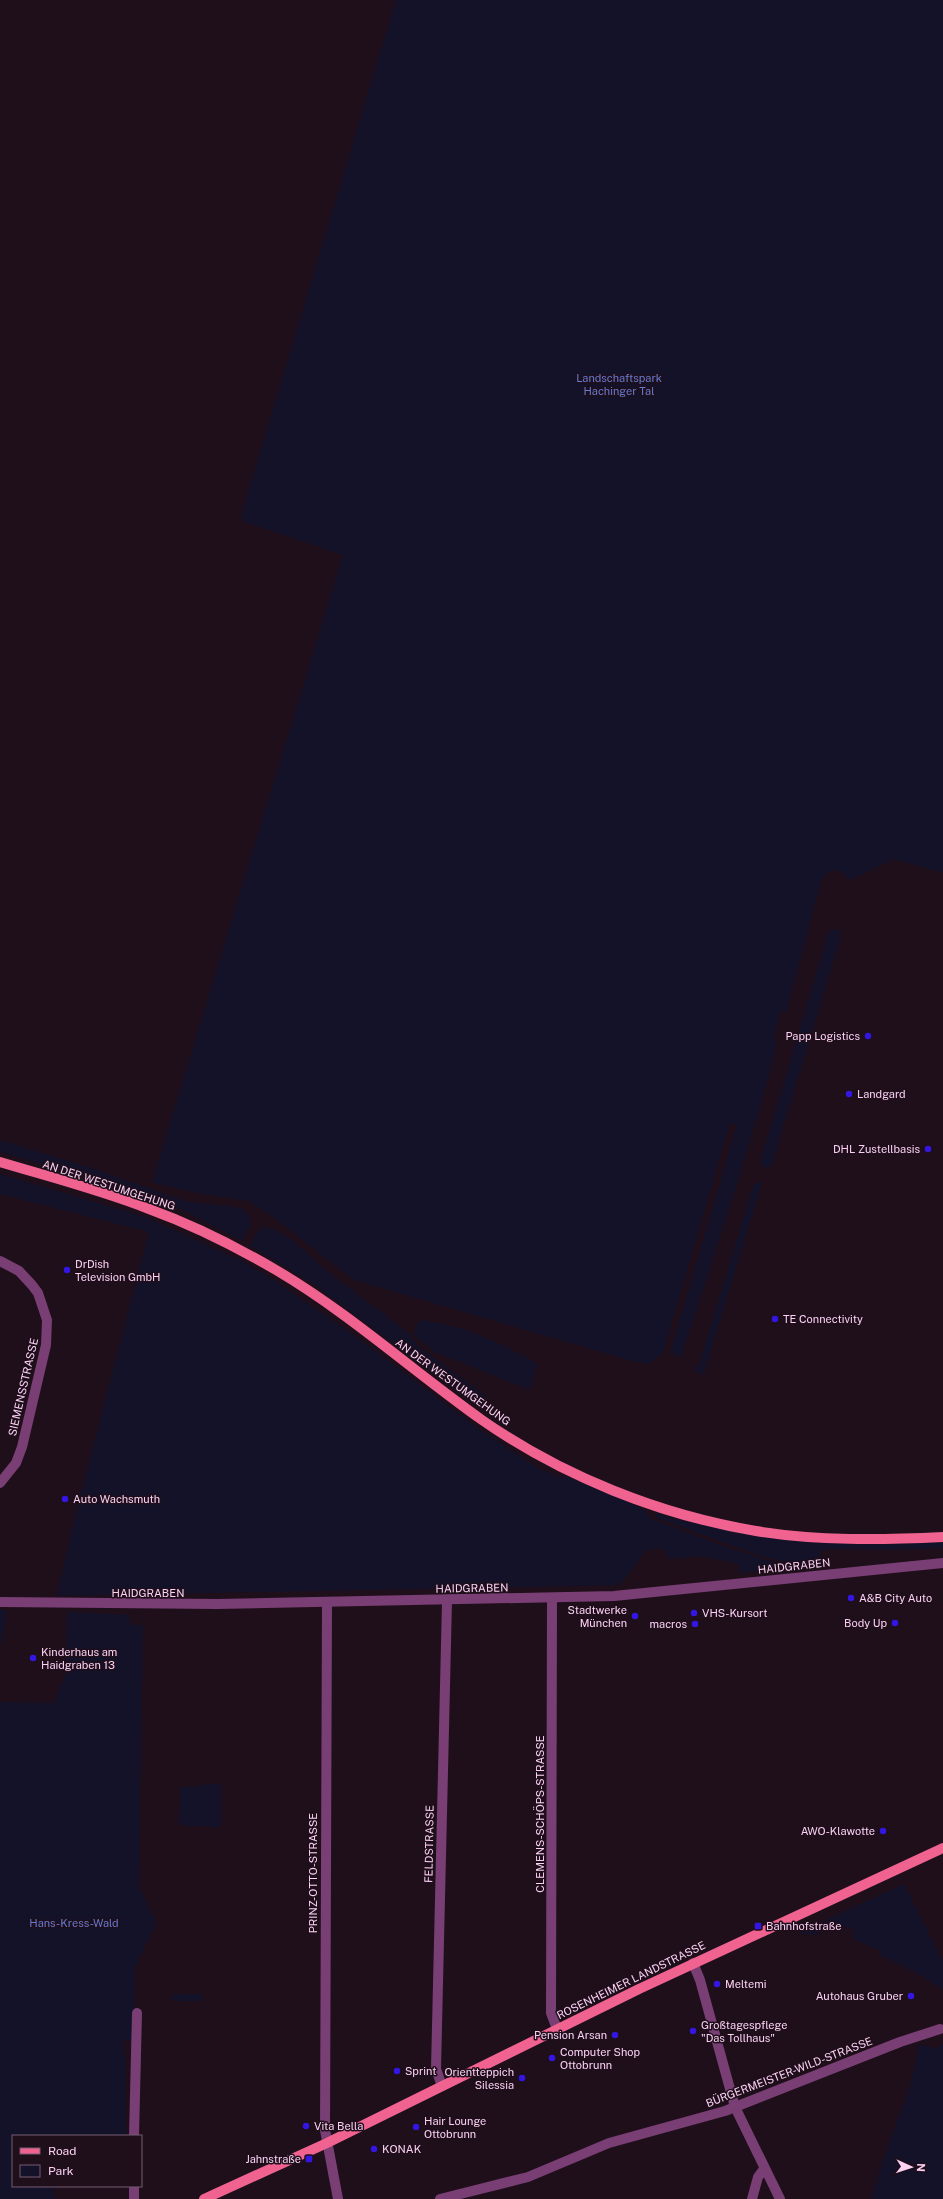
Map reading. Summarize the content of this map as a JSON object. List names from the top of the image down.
{
  "streets": {
    "main road": ["AN DER WESTUMGEHUNG", "ROSENHEIMER LANDSTRASSE"],
    "street": [
      "SIEMENSSTRASSE",
      "HAIDGRABEN",
      "CLEMENS-SCHÖPS-STRASSE",
      "FELDSTRASSE",
      "PRINZ-OTTO-STRASSE",
      "BÜRGERMEISTER-WILD-STRASSE"
    ]
  },
  "crossings": [
    ["HAIDGRABEN", "CLEMENS-SCHÖPS-STRASSE"],
    ["HAIDGRABEN", "FELDSTRASSE"],
    ["HAIDGRABEN", "PRINZ-OTTO-STRASSE"],
    ["CLEMENS-SCHÖPS-STRASSE", "ROSENHEIMER LANDSTRASSE"],
    ["FELDSTRASSE", "ROSENHEIMER LANDSTRASSE"],
    ["PRINZ-OTTO-STRASSE", "ROSENHEIMER LANDSTRASSE"]
  ],
  "parks": ["Landschaftspark Hachinger Tal", "Hans-Kress-Wald"],
  "places": {
    "other": [
      "Papp Logistics",
      "Landgard",
      "DHL Zustellbasis",
      "DrDish Television GmbH",
      "TE Connectivity",
      "Auto Wachsmuth",
      "A&B City Auto",
      "VHS-Kursort",
      "Stadtwerke München",
      "Body Up",
      "macros",
      "Kinderhaus am Haidgraben 13",
      "AWO-Klawotte",
      "Meltemi",
      "Autohaus Gruber",
      "Großtagespflege \"Das Tollhaus\"",
      "Pension Arsan",
      "Computer Shop Ottobrunn",
      "Sprint",
      "Orientteppich Silessia",
      "Vita Bella",
      "Hair Lounge Ottobrunn",
      "KONAK"
    ],
    "transit": ["Bahnhofstraße", "Jahnstraße"]
  },
  "legend": ["Road", "Park"],
  "north": "right"
}
